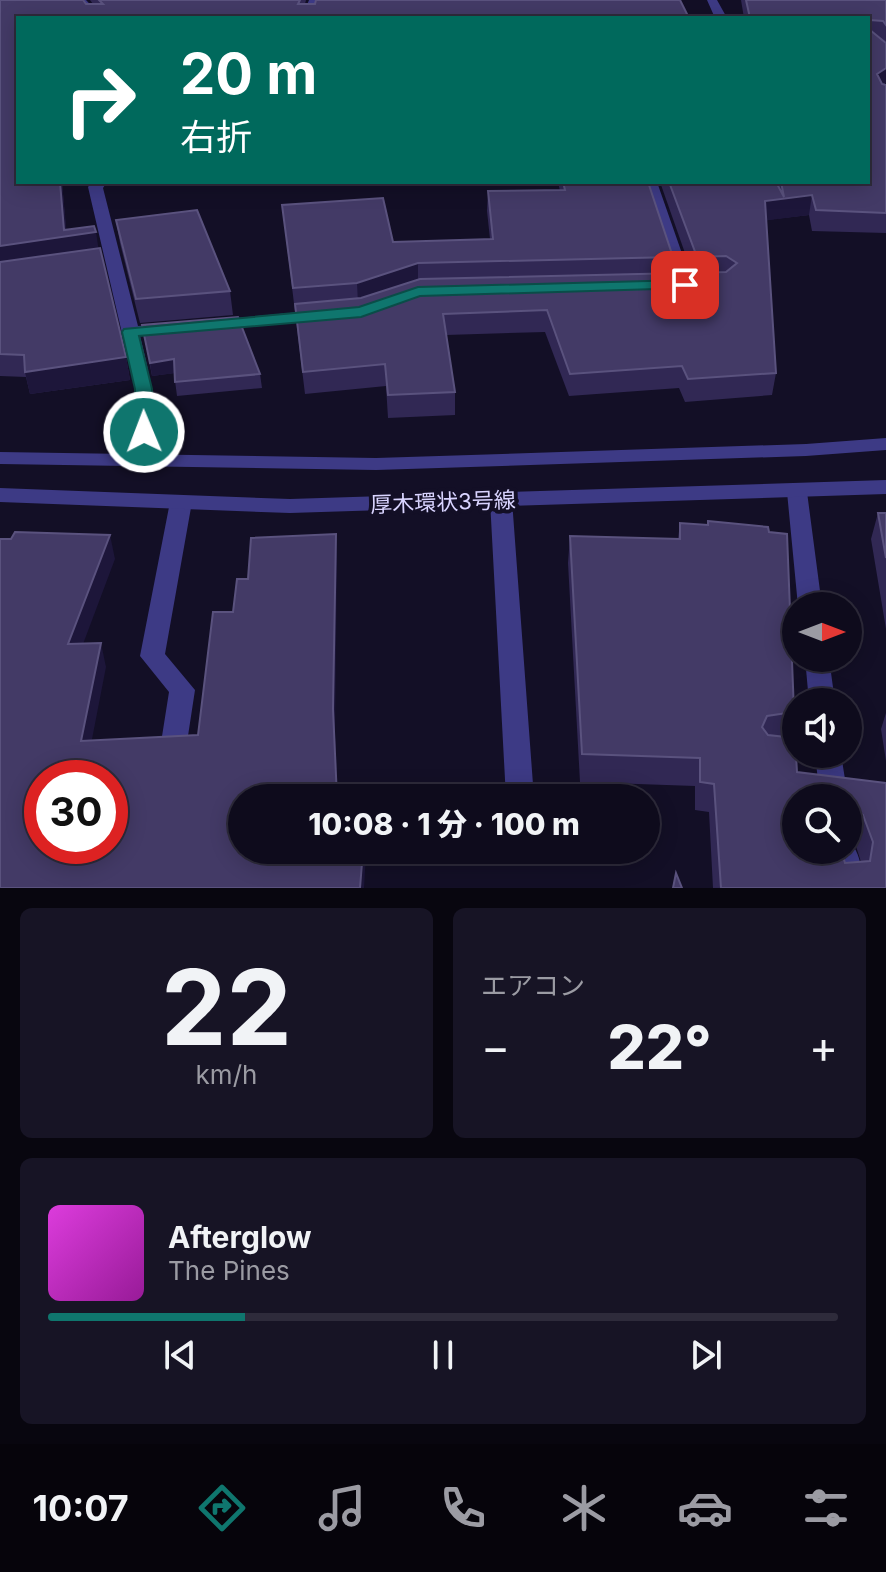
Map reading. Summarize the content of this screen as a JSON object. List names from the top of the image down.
{
  "streets": {
    "street": ["厚木環状3号線"]
  },
  "north": "right",
  "page": {
    "turn": ["20 m", "右折"],
    "limit": "30",
    "trip": "10:08 · 1 分 · 100 m",
    "tile": [
      ["22", "km/h"],
      "エアコン"
    ],
    "heat": ["−", "22°", "+"],
    "song": ["Afterglow", "The Pines"],
    "tabs": "10:07"
  }
}
